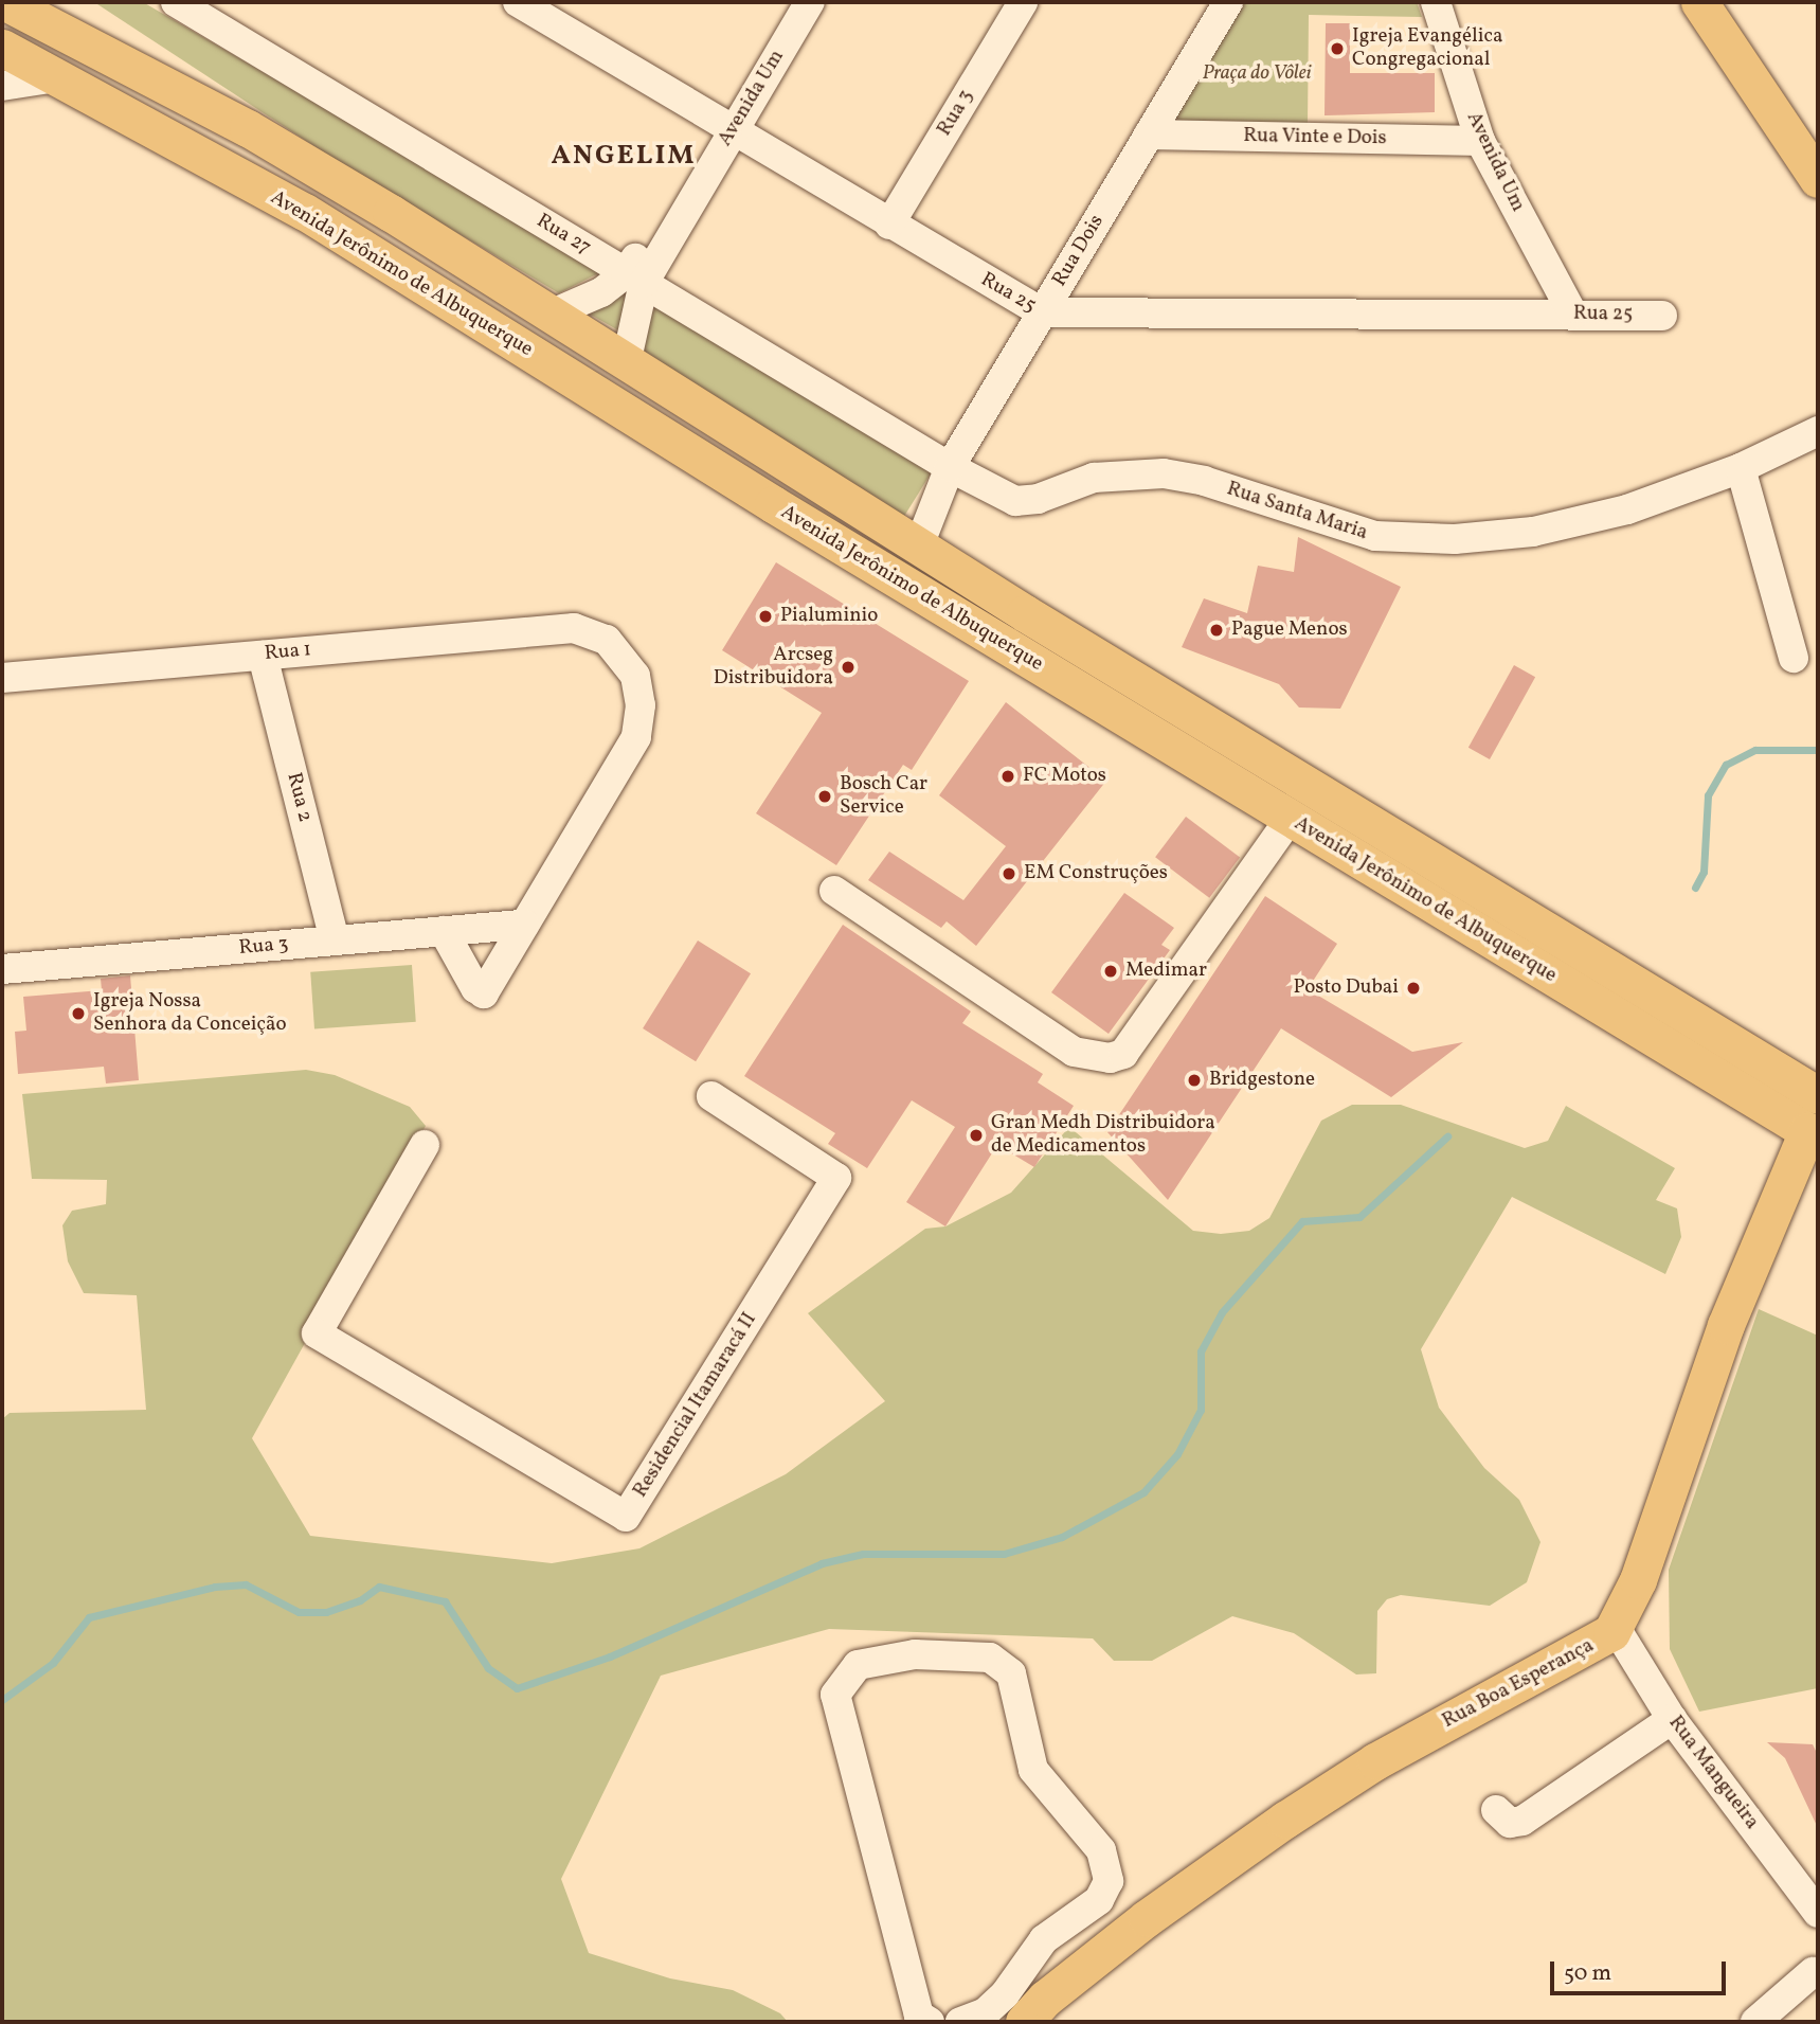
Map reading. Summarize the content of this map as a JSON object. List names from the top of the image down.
{
  "streets": {
    "main road": ["Avenida Jerônimo de Albuquerque", "Rua Boa Esperança"],
    "street": [
      "Avenida Um",
      "Rua 3",
      "Rua Vinte e Dois",
      "Rua 27",
      "Rua Dois",
      "Rua 25",
      "Rua Santa Maria",
      "Rua 1",
      "Rua 2",
      "Residencial Itamaracá II",
      "Rua Mangueira"
    ]
  },
  "crossings": [
    ["Avenida Um", "Rua Vinte e Dois"],
    ["Avenida Um", "Rua 27"],
    ["Avenida Um", "Avenida Jerônimo de Albuquerque"],
    ["Avenida Um", "Rua 25"],
    ["Rua 3", "Rua 25"],
    ["Rua 3", "Rua 1"],
    ["Rua 3", "Rua 2"],
    ["Rua Vinte e Dois", "Rua Dois"],
    ["Rua 27", "Rua Dois"],
    ["Rua 27", "Rua Santa Maria"],
    ["Rua Dois", "Avenida Jerônimo de Albuquerque"],
    ["Rua Dois", "Rua 25"],
    ["Rua Dois", "Rua Santa Maria"],
    ["Avenida Jerônimo de Albuquerque", "Rua Boa Esperança"],
    ["Rua 1", "Rua 2"],
    ["Rua Boa Esperança", "Rua Mangueira"]
  ],
  "districts": ["ANGELIM"],
  "parks": ["Praça do Vôlei"],
  "places": [
    "Igreja Evangélica Congregacional",
    "Pialuminio",
    "Pague Menos",
    "Arcseg Distribuidora",
    "FC Motos",
    "Bosch Car Service",
    "EM Construções",
    "Medimar",
    "Posto Dubai",
    "Igreja Nossa Senhora da Conceição",
    "Bridgestone",
    "Gran Medh Distribuidora de Medicamentos"
  ],
  "scale_bar": "50 m"
}
